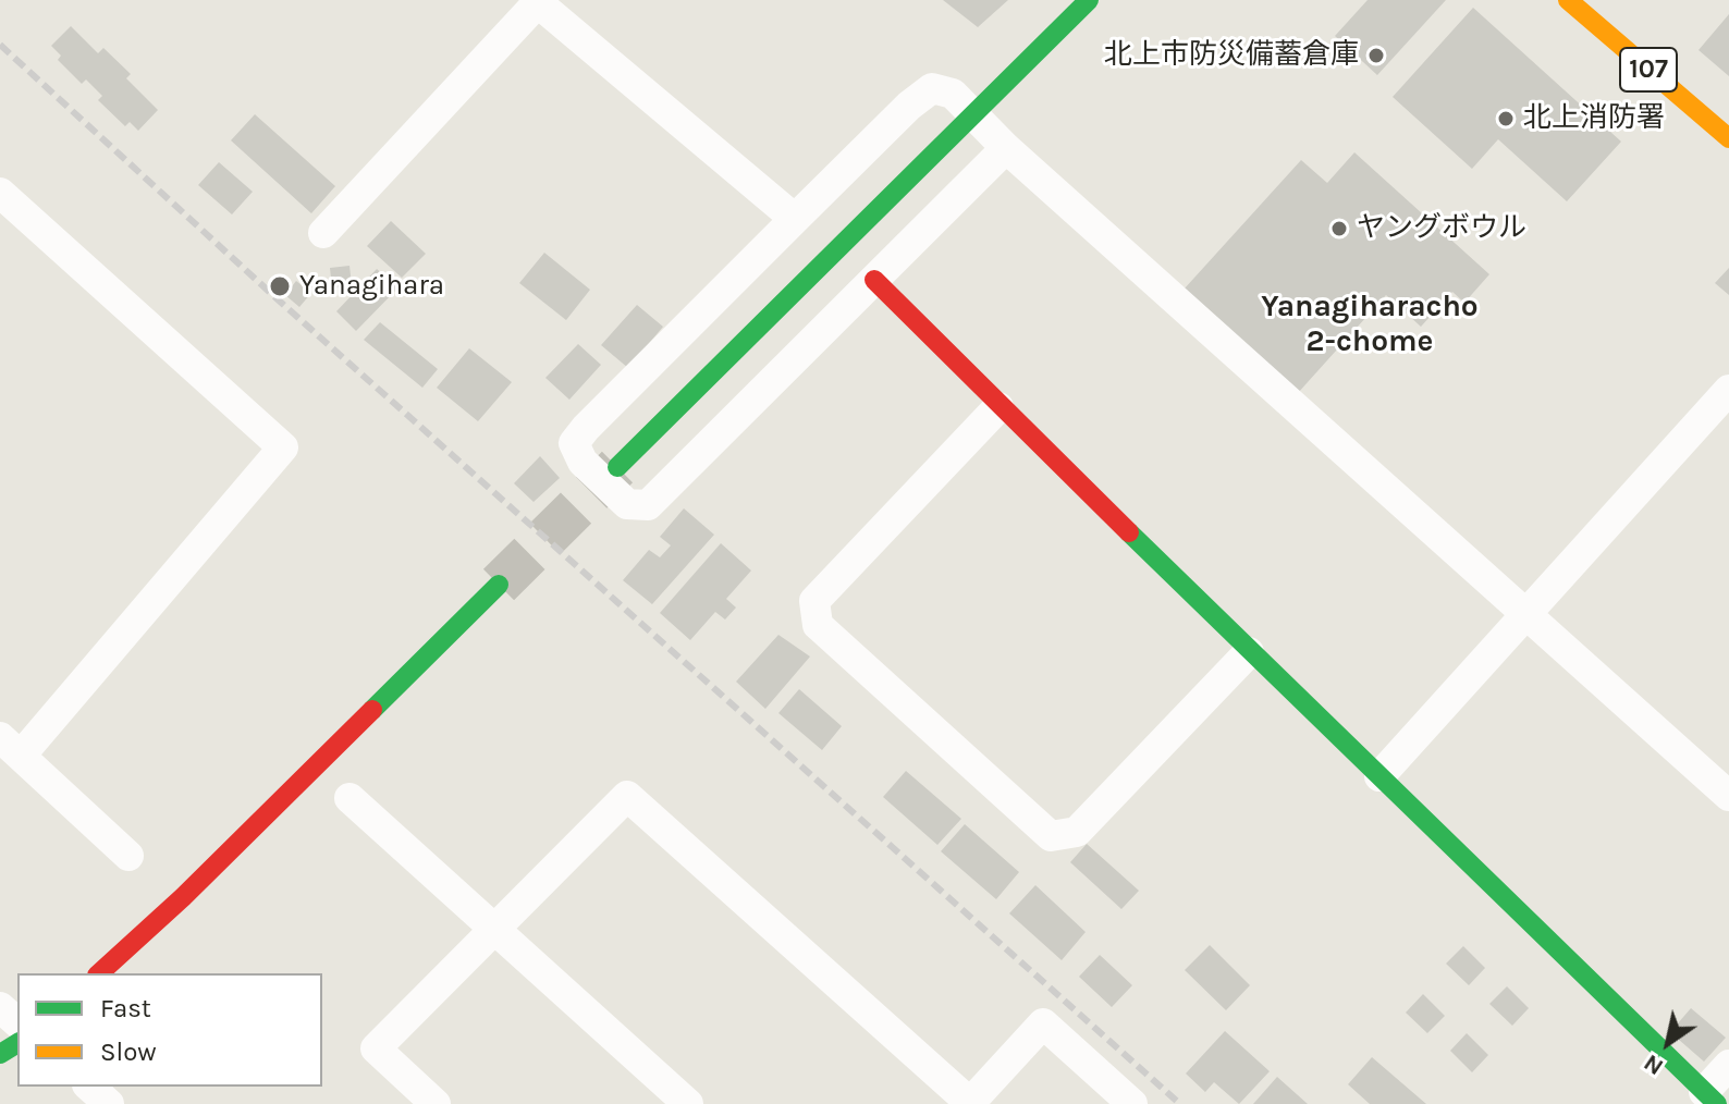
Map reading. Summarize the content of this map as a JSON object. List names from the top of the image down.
{
  "streets": {
    "main road": ["107"]
  },
  "districts": ["Yanagiharacho 2-chome"],
  "places": [
    "北上市防災備蓄倉庫",
    "北上消防署",
    "ヤングボウル",
    "Yanagihara"
  ],
  "legend": ["Fast", "Slow"],
  "north": "bottom left"
}
